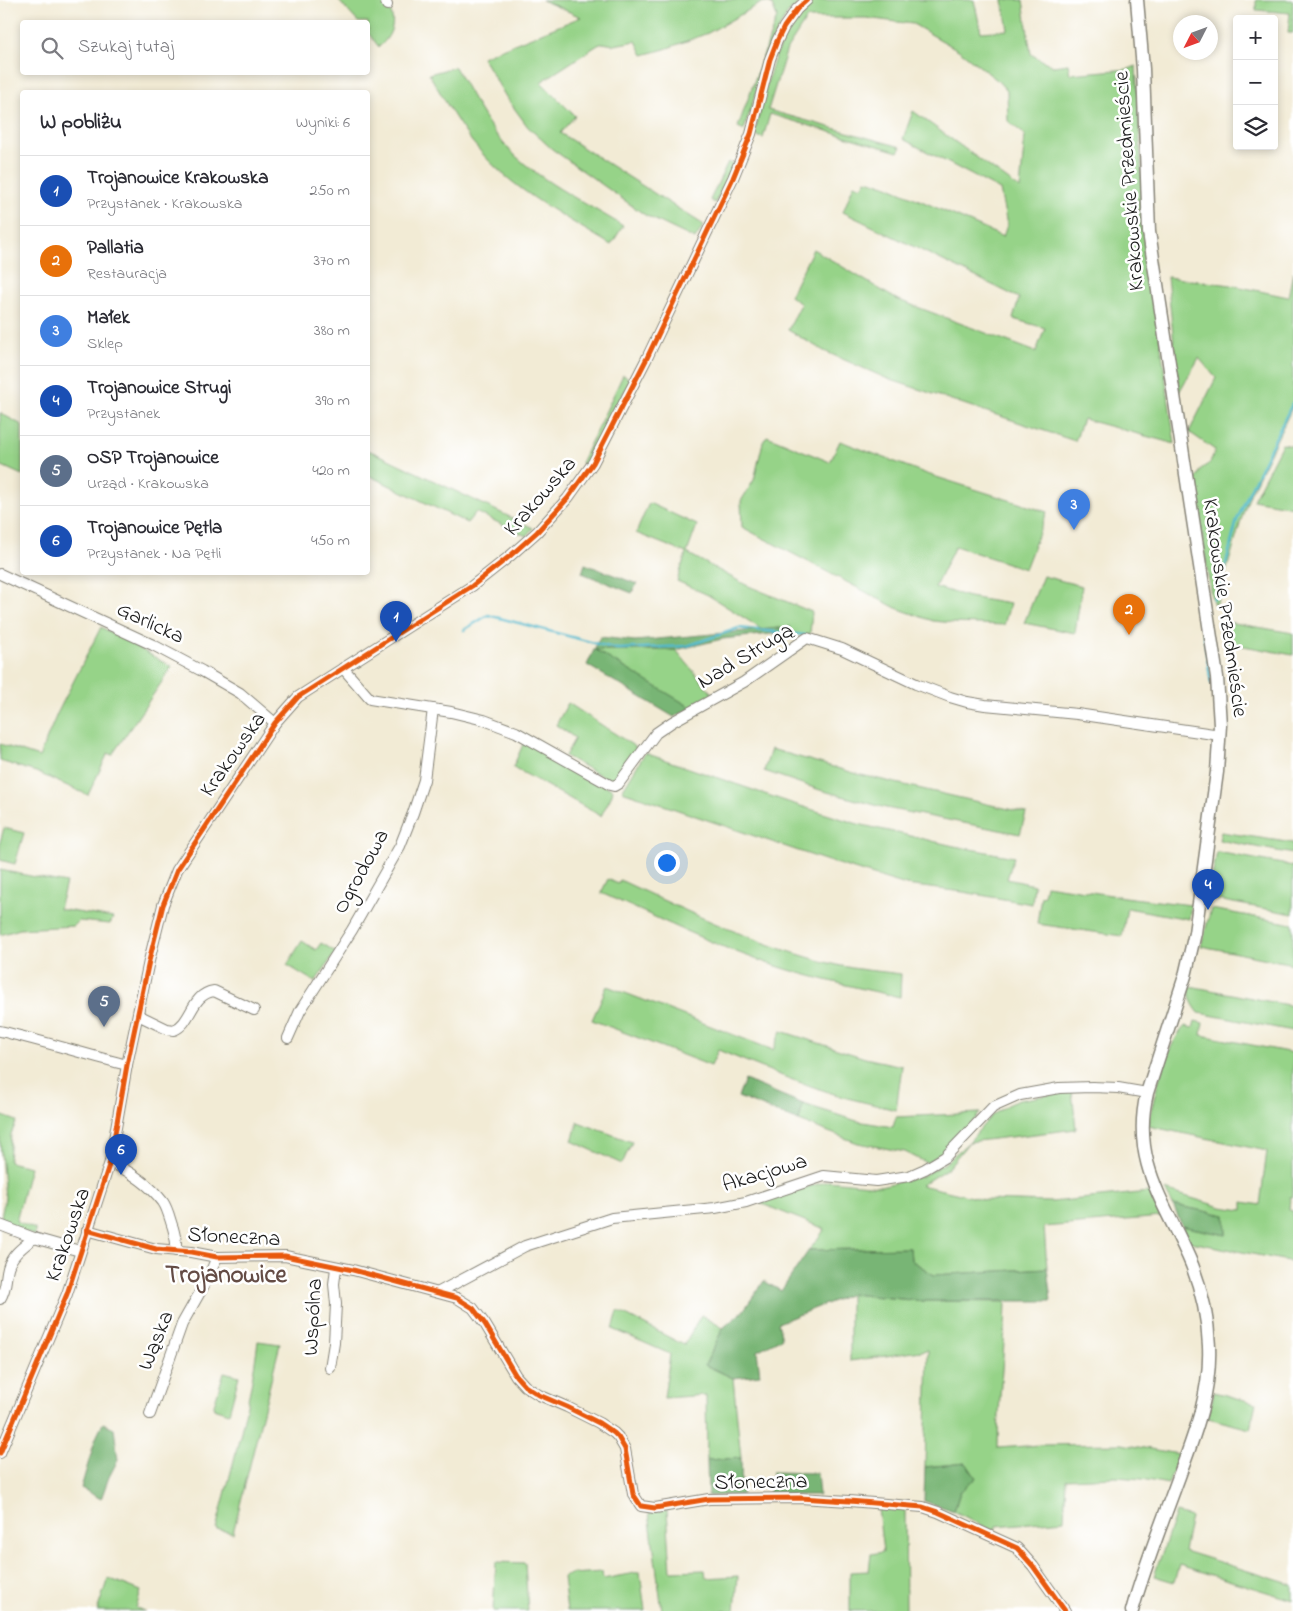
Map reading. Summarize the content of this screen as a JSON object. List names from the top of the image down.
{
  "streets": {
    "main road": ["Krakowskie Przedmieście"],
    "street": [
      "Krakowska",
      "Garlicka",
      "Nad Strugą",
      "Ogrodowa",
      "Akacjowa",
      "Słoneczna",
      "Wspólna",
      "Wąska"
    ]
  },
  "crossings": [
    ["Krakowskie Przedmieście", "Nad Strugą"],
    ["Krakowskie Przedmieście", "Akacjowa"],
    ["Krakowska", "Garlicka"],
    ["Krakowska", "Nad Strugą"],
    ["Krakowska", "Słoneczna"],
    ["Nad Strugą", "Ogrodowa"],
    ["Akacjowa", "Słoneczna"],
    ["Słoneczna", "Wspólna"],
    ["Słoneczna", "Wąska"]
  ],
  "districts": ["Trojanowice"],
  "north": "bottom left",
  "page": {
    "map_buttons": ["+", "−"],
    "search": "Szukaj tutaj",
    "heading": ["W pobliżu", "Wyniki: 6"],
    "list": [
      {
        "mark": "1",
        "name": "Trojanowice Krakowska",
        "note": "Przystanek · Krakowska",
        "value": "250 m"
      },
      {
        "mark": "2",
        "name": "Pallatia",
        "note": "Restauracja",
        "value": "370 m"
      },
      {
        "mark": "3",
        "name": "Małek",
        "note": "Sklep",
        "value": "380 m"
      },
      {
        "mark": "4",
        "name": "Trojanowice Strugi",
        "note": "Przystanek",
        "value": "390 m"
      },
      {
        "mark": "5",
        "name": "OSP Trojanowice",
        "note": "Urząd · Krakowska",
        "value": "420 m"
      },
      {
        "mark": "6",
        "name": "Trojanowice Pętla",
        "note": "Przystanek · Na Pętli",
        "value": "450 m"
      }
    ],
    "pins": [
      "3",
      "2",
      "1",
      "4",
      "5",
      "6"
    ]
  }
}
